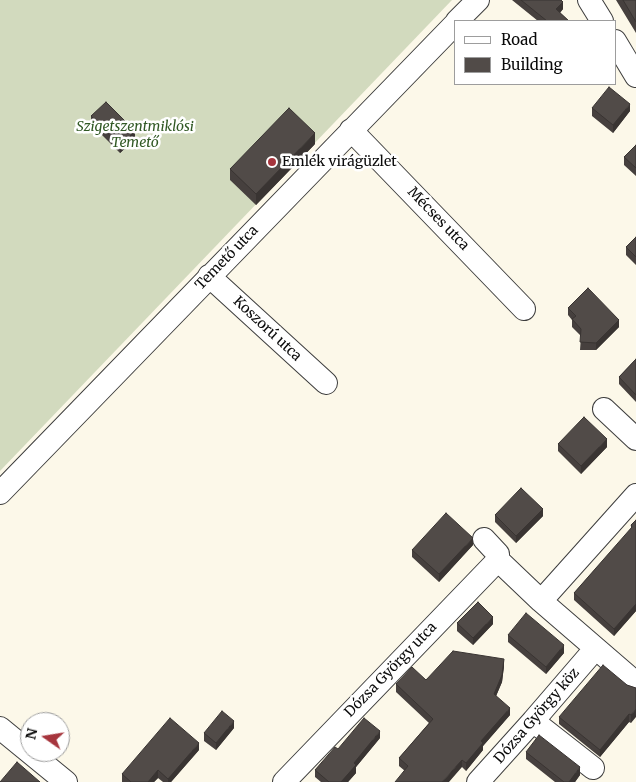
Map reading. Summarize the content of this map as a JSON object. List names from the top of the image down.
{
  "streets": {
    "street": [
      "Mécses utca",
      "Temető utca",
      "Koszorú utca",
      "Dózsa György utca",
      "Dózsa György köz"
    ]
  },
  "crossings": [
    ["Mécses utca", "Temető utca"],
    ["Temető utca", "Koszorú utca"]
  ],
  "parks": ["Szigetszentmiklósi Temető"],
  "places": ["Emlék virágüzlet"],
  "legend": ["Road", "Building"],
  "north": "left"
}
